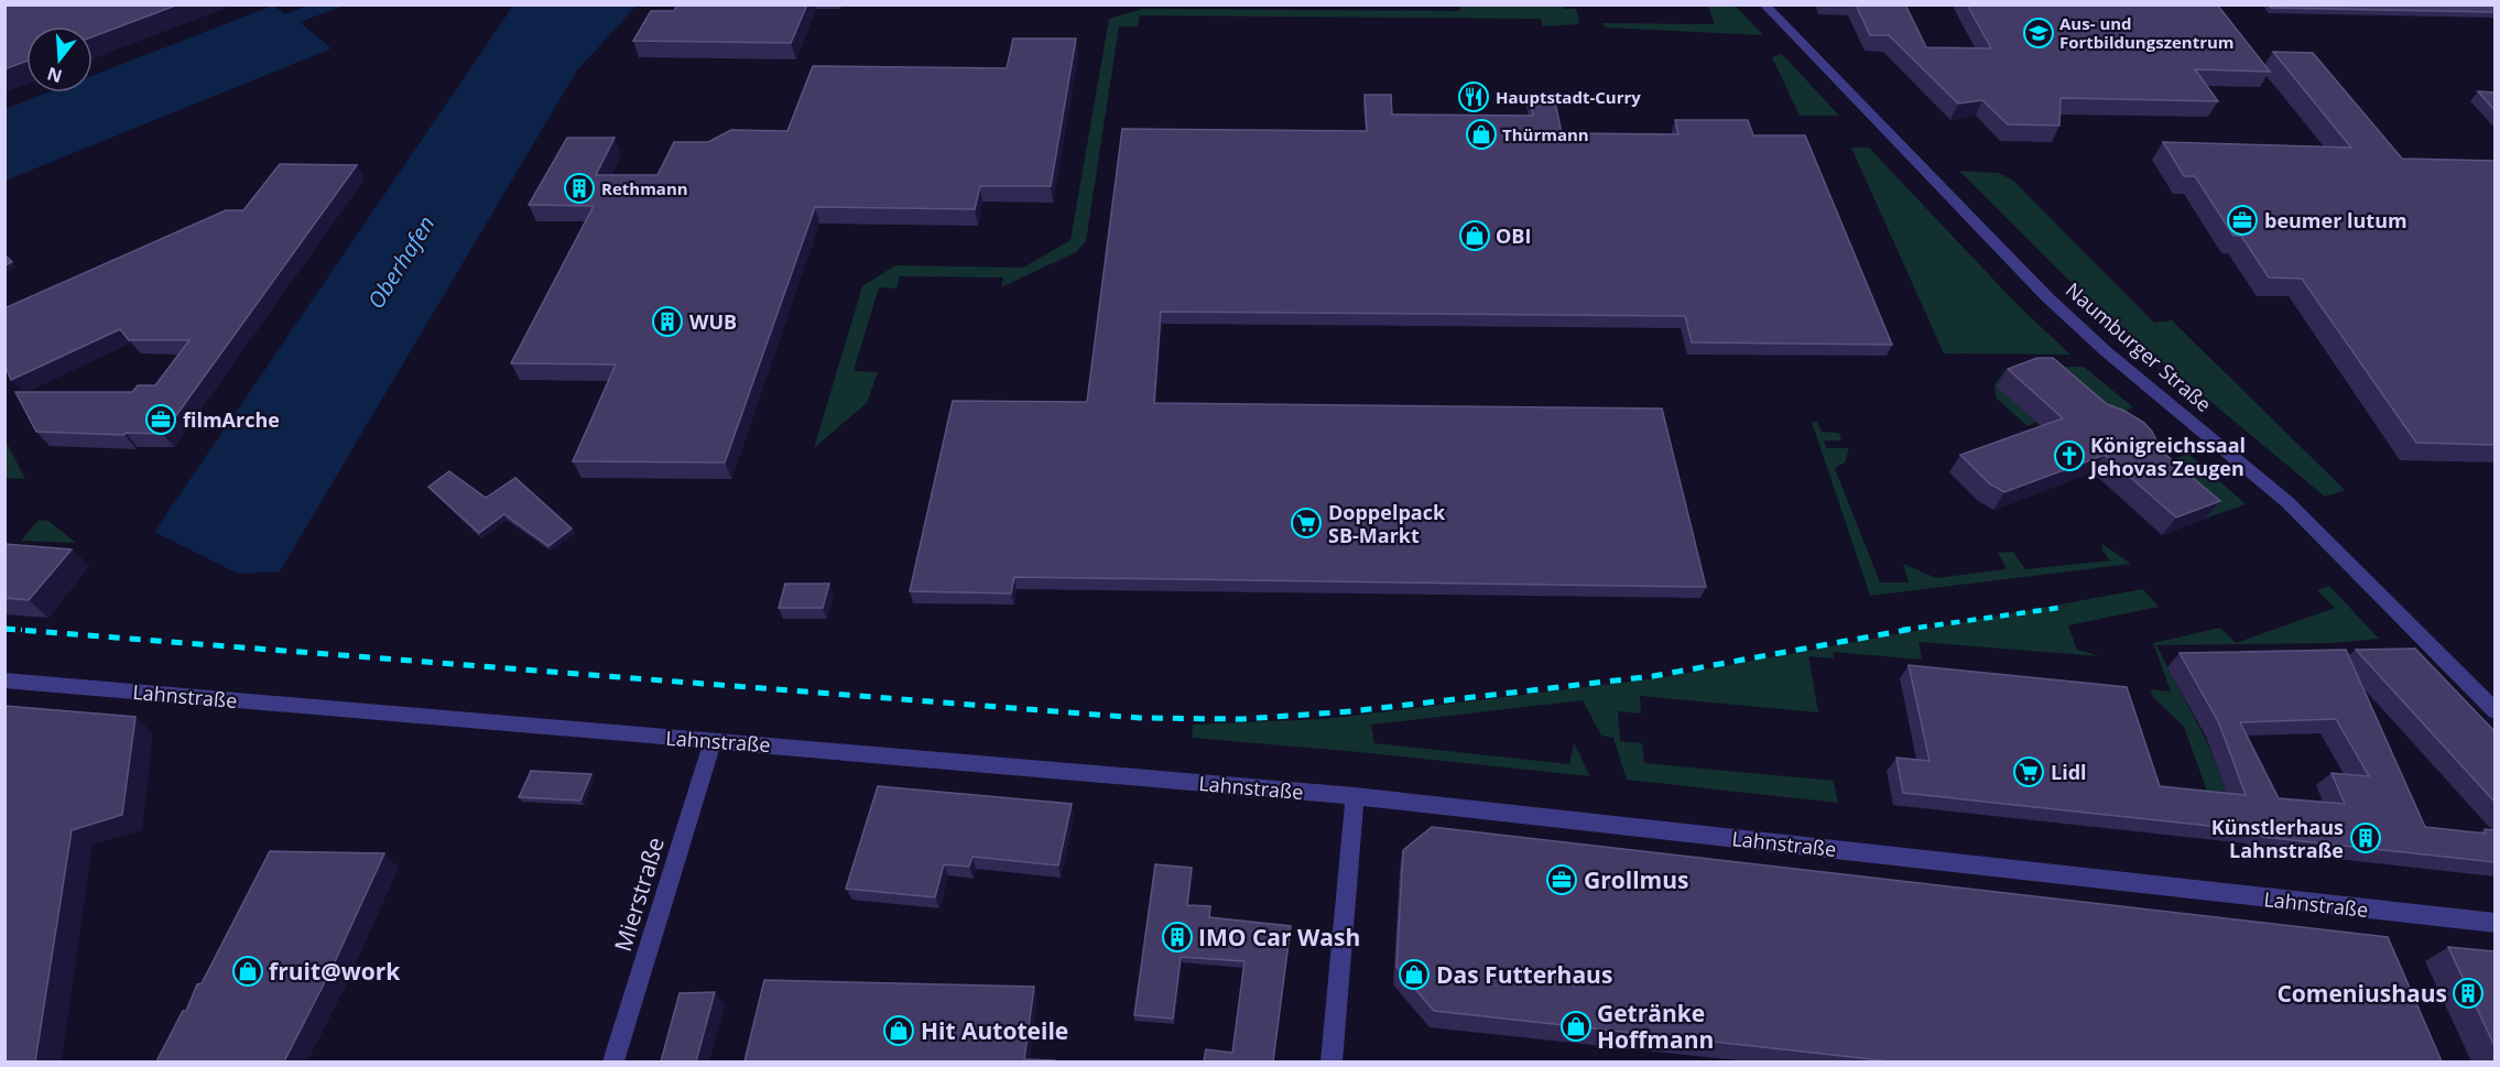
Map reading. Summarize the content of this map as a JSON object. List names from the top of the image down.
{
  "streets": {
    "street": ["Naumburger Straße", "Lahnstraße", "Mierstraße"]
  },
  "crossings": [
    ["Lahnstraße", "Mierstraße"]
  ],
  "water": ["Oberhafen"],
  "places": {
    "school or university": ["Aus- und Fortbildungszentrum"],
    "restaurant": ["Hauptstadt-Curry"],
    "shop": [
      "Thürmann",
      "OBI",
      "fruit@work",
      "Das Futterhaus",
      "Getränke Hoffmann",
      "Hit Autoteile"
    ],
    "building": [
      "Rethmann",
      "WUB",
      "Künstlerhaus Lahnstraße",
      "IMO Car Wash",
      "Comeniushaus"
    ],
    "office": ["beumer lutum", "filmArche", "Grollmus"],
    "church": ["Königreichssaal Jehovas Zeugen"],
    "supermarket": ["Doppelpack SB-Markt", "Lidl"]
  },
  "north": "bottom"
}
